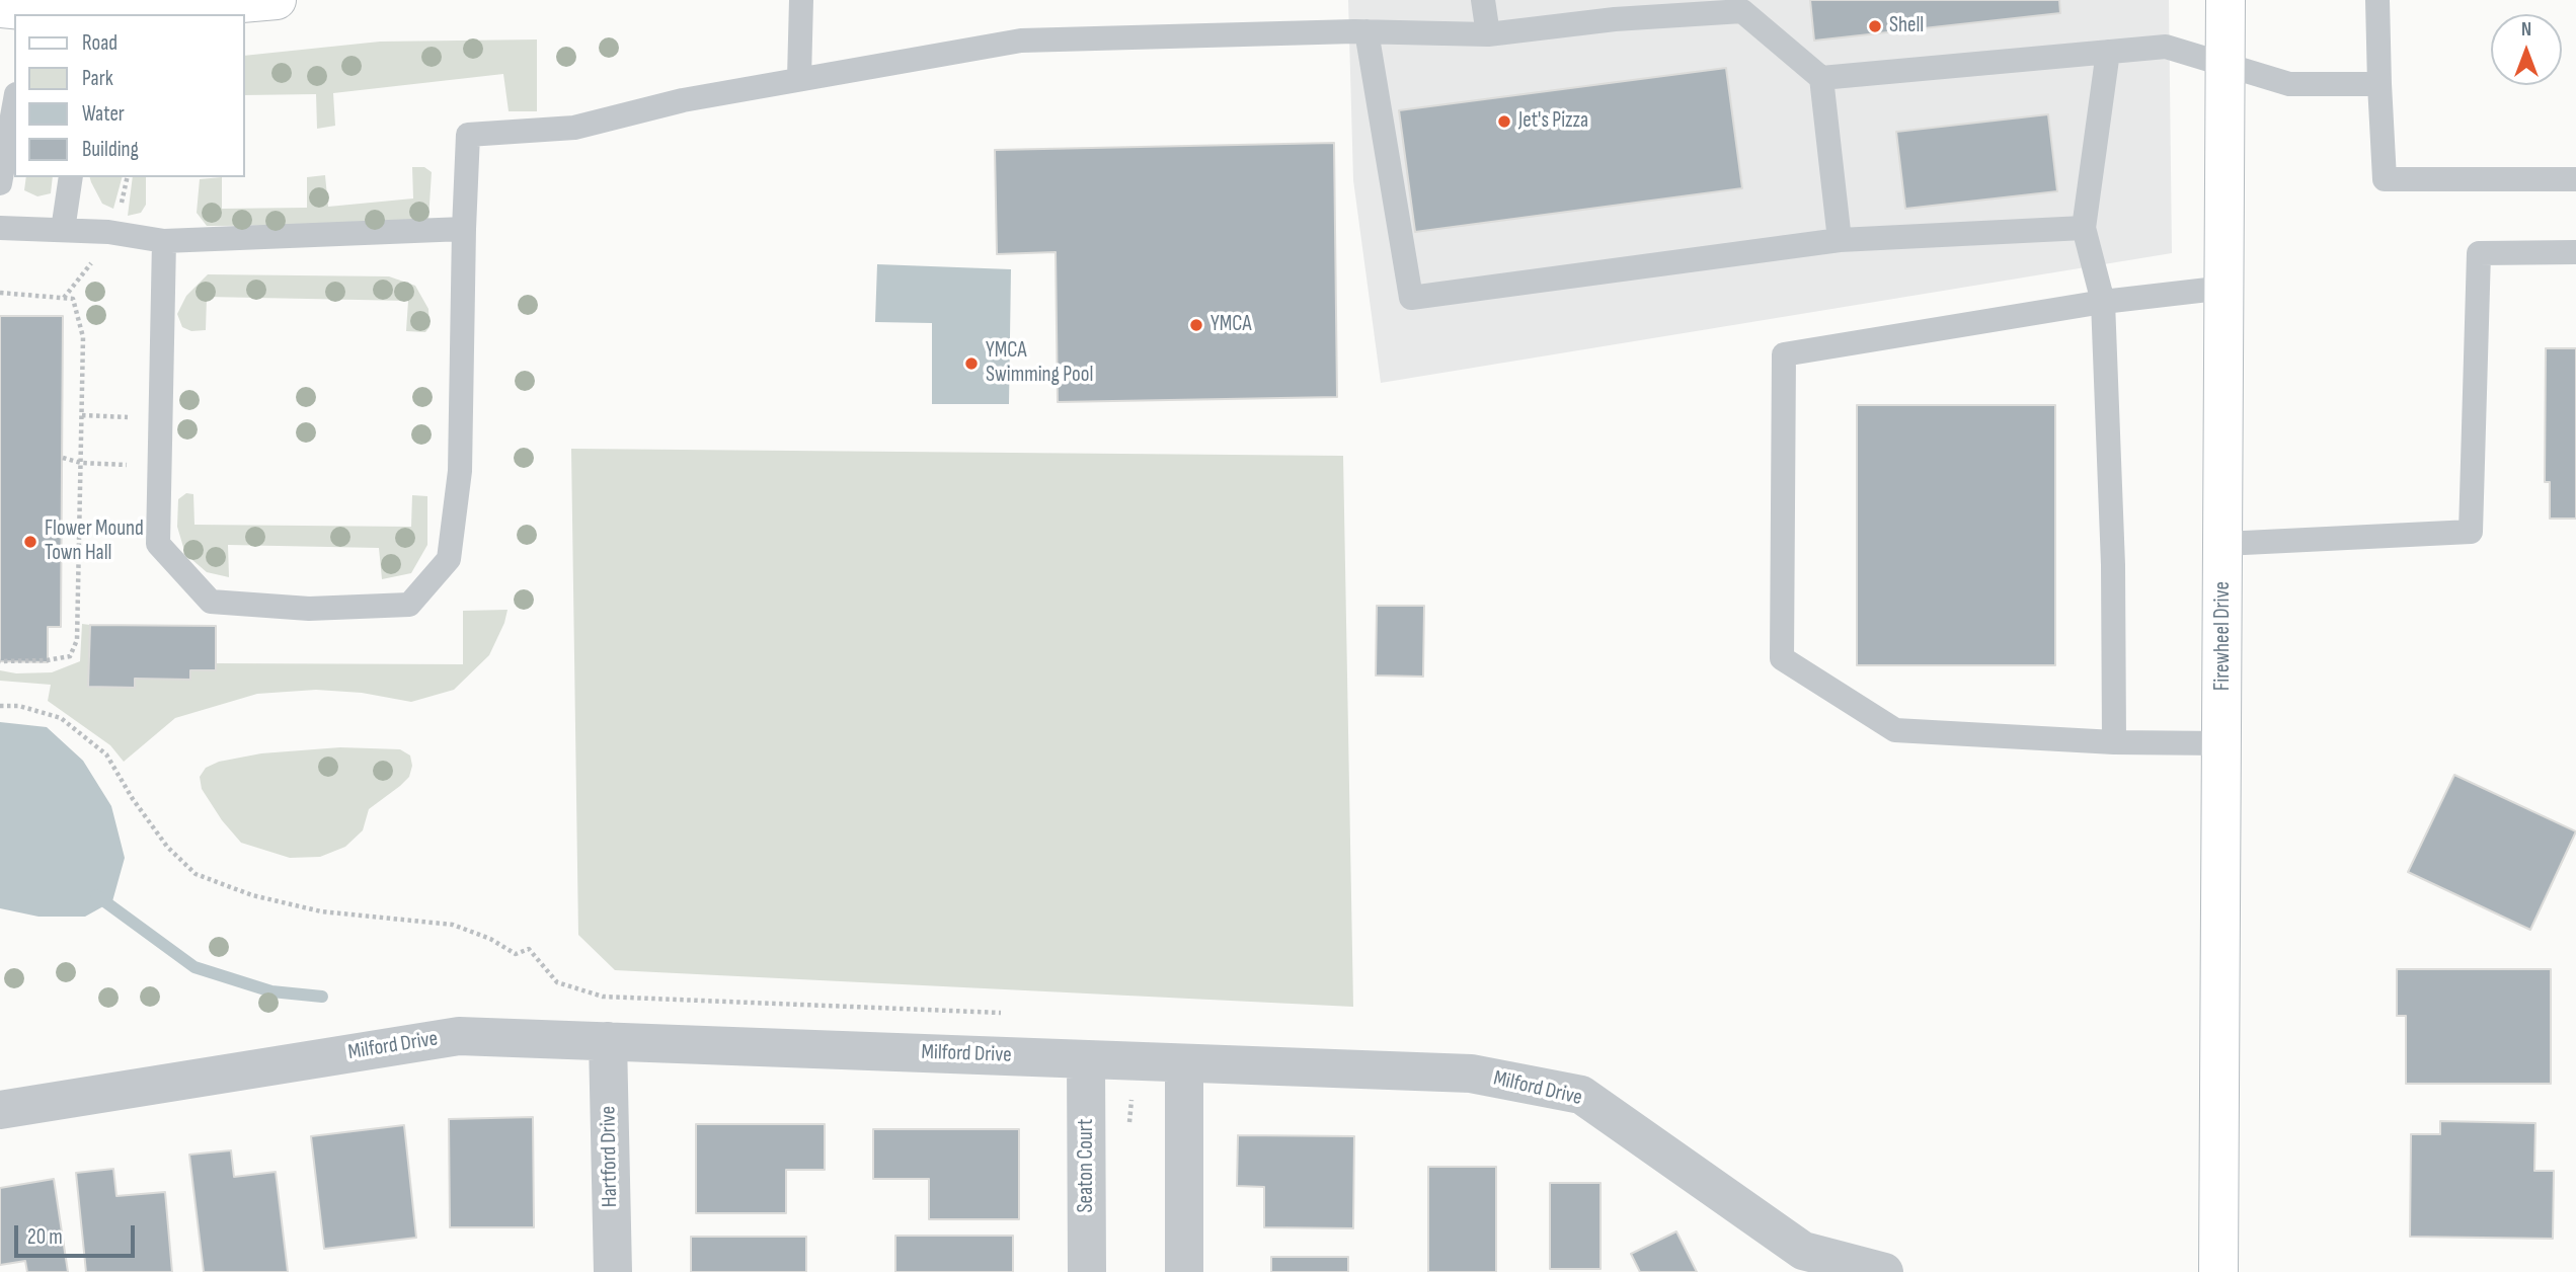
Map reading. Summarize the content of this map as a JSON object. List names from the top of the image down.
{
  "streets": {
    "street": [
      "Firewheel Drive",
      "Milford Drive",
      "Hartford Drive",
      "Seaton Court"
    ]
  },
  "crossings": [
    ["Milford Drive", "Hartford Drive"],
    ["Milford Drive", "Seaton Court"]
  ],
  "places": [
    "Shell",
    "Jet's Pizza",
    "YMCA",
    "YMCA Swimming Pool",
    "Flower Mound Town Hall"
  ],
  "legend": [
    "Road",
    "Park",
    "Water",
    "Building"
  ],
  "scale_bar": "20 m",
  "north": "top"
}
